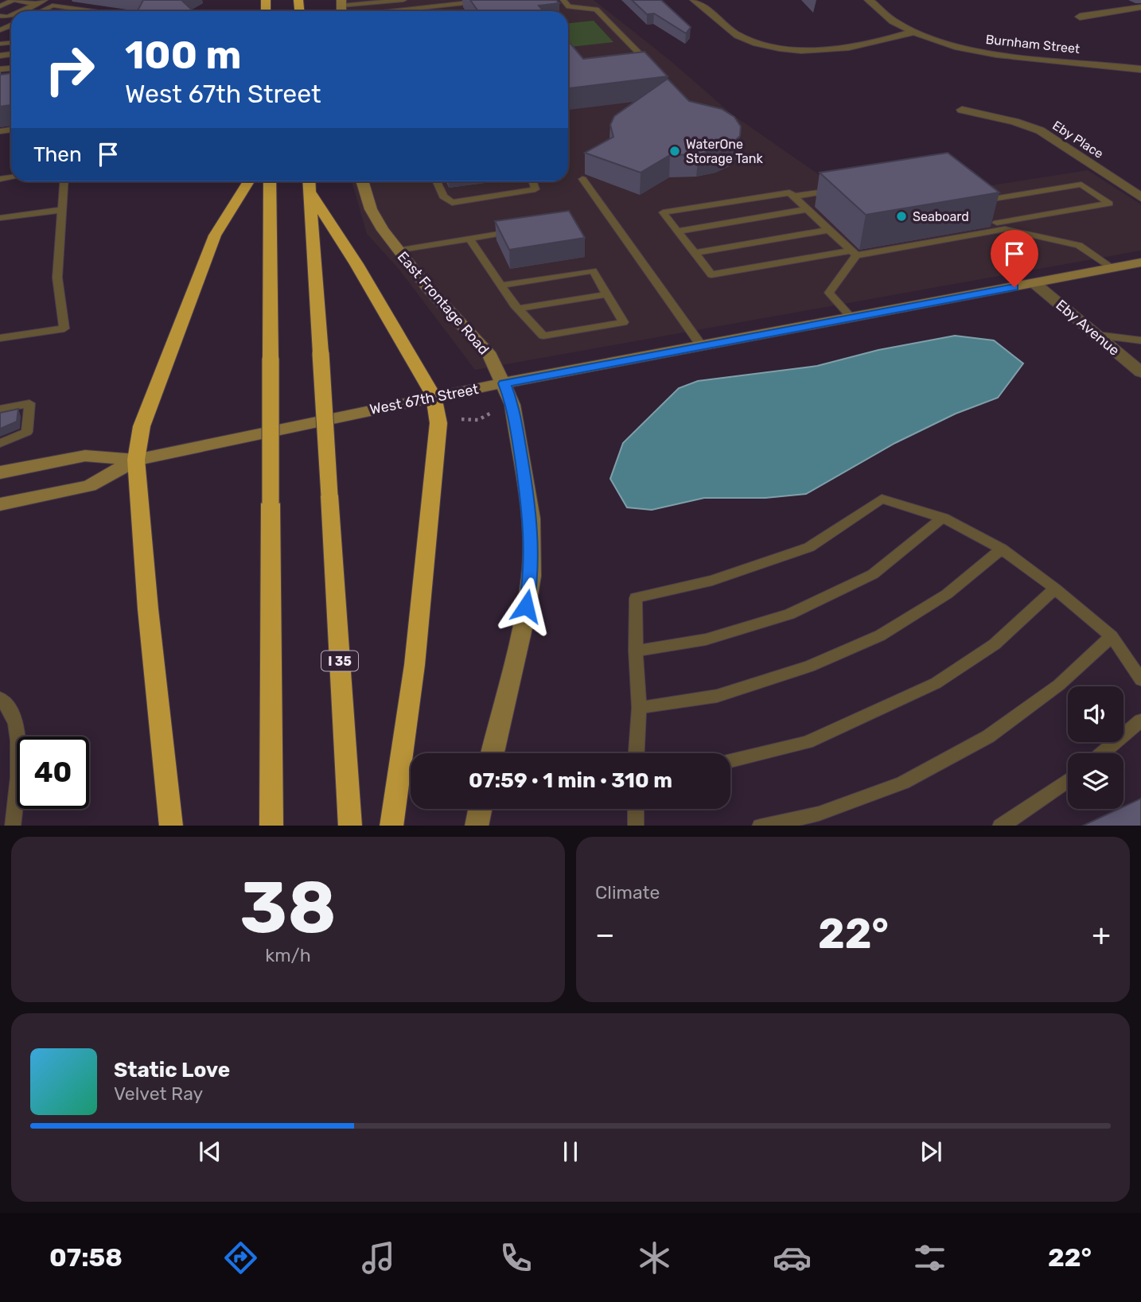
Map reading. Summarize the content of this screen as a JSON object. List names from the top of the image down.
{
  "streets": {
    "highway": ["I 35"],
    "street": [
      "Burnham Street",
      "Eby Place",
      "East Frontage Road",
      "Eby Avenue",
      "West 67th Street"
    ]
  },
  "crossings": [
    ["East Frontage Road", "West 67th Street"],
    ["Eby Avenue", "West 67th Street"]
  ],
  "places": ["WaterOne Storage Tank", "Seaboard"],
  "page": {
    "turn": ["100 m", "West 67th Street"],
    "then": "Then",
    "limit": "40",
    "trip": "07:59 · 1 min · 310 m",
    "tile": [
      ["38", "km/h"],
      "Climate"
    ],
    "heat": ["−", "22°", "+"],
    "song": ["Static Love", "Velvet Ray"],
    "tabs": ["07:58", "22°"]
  }
}
